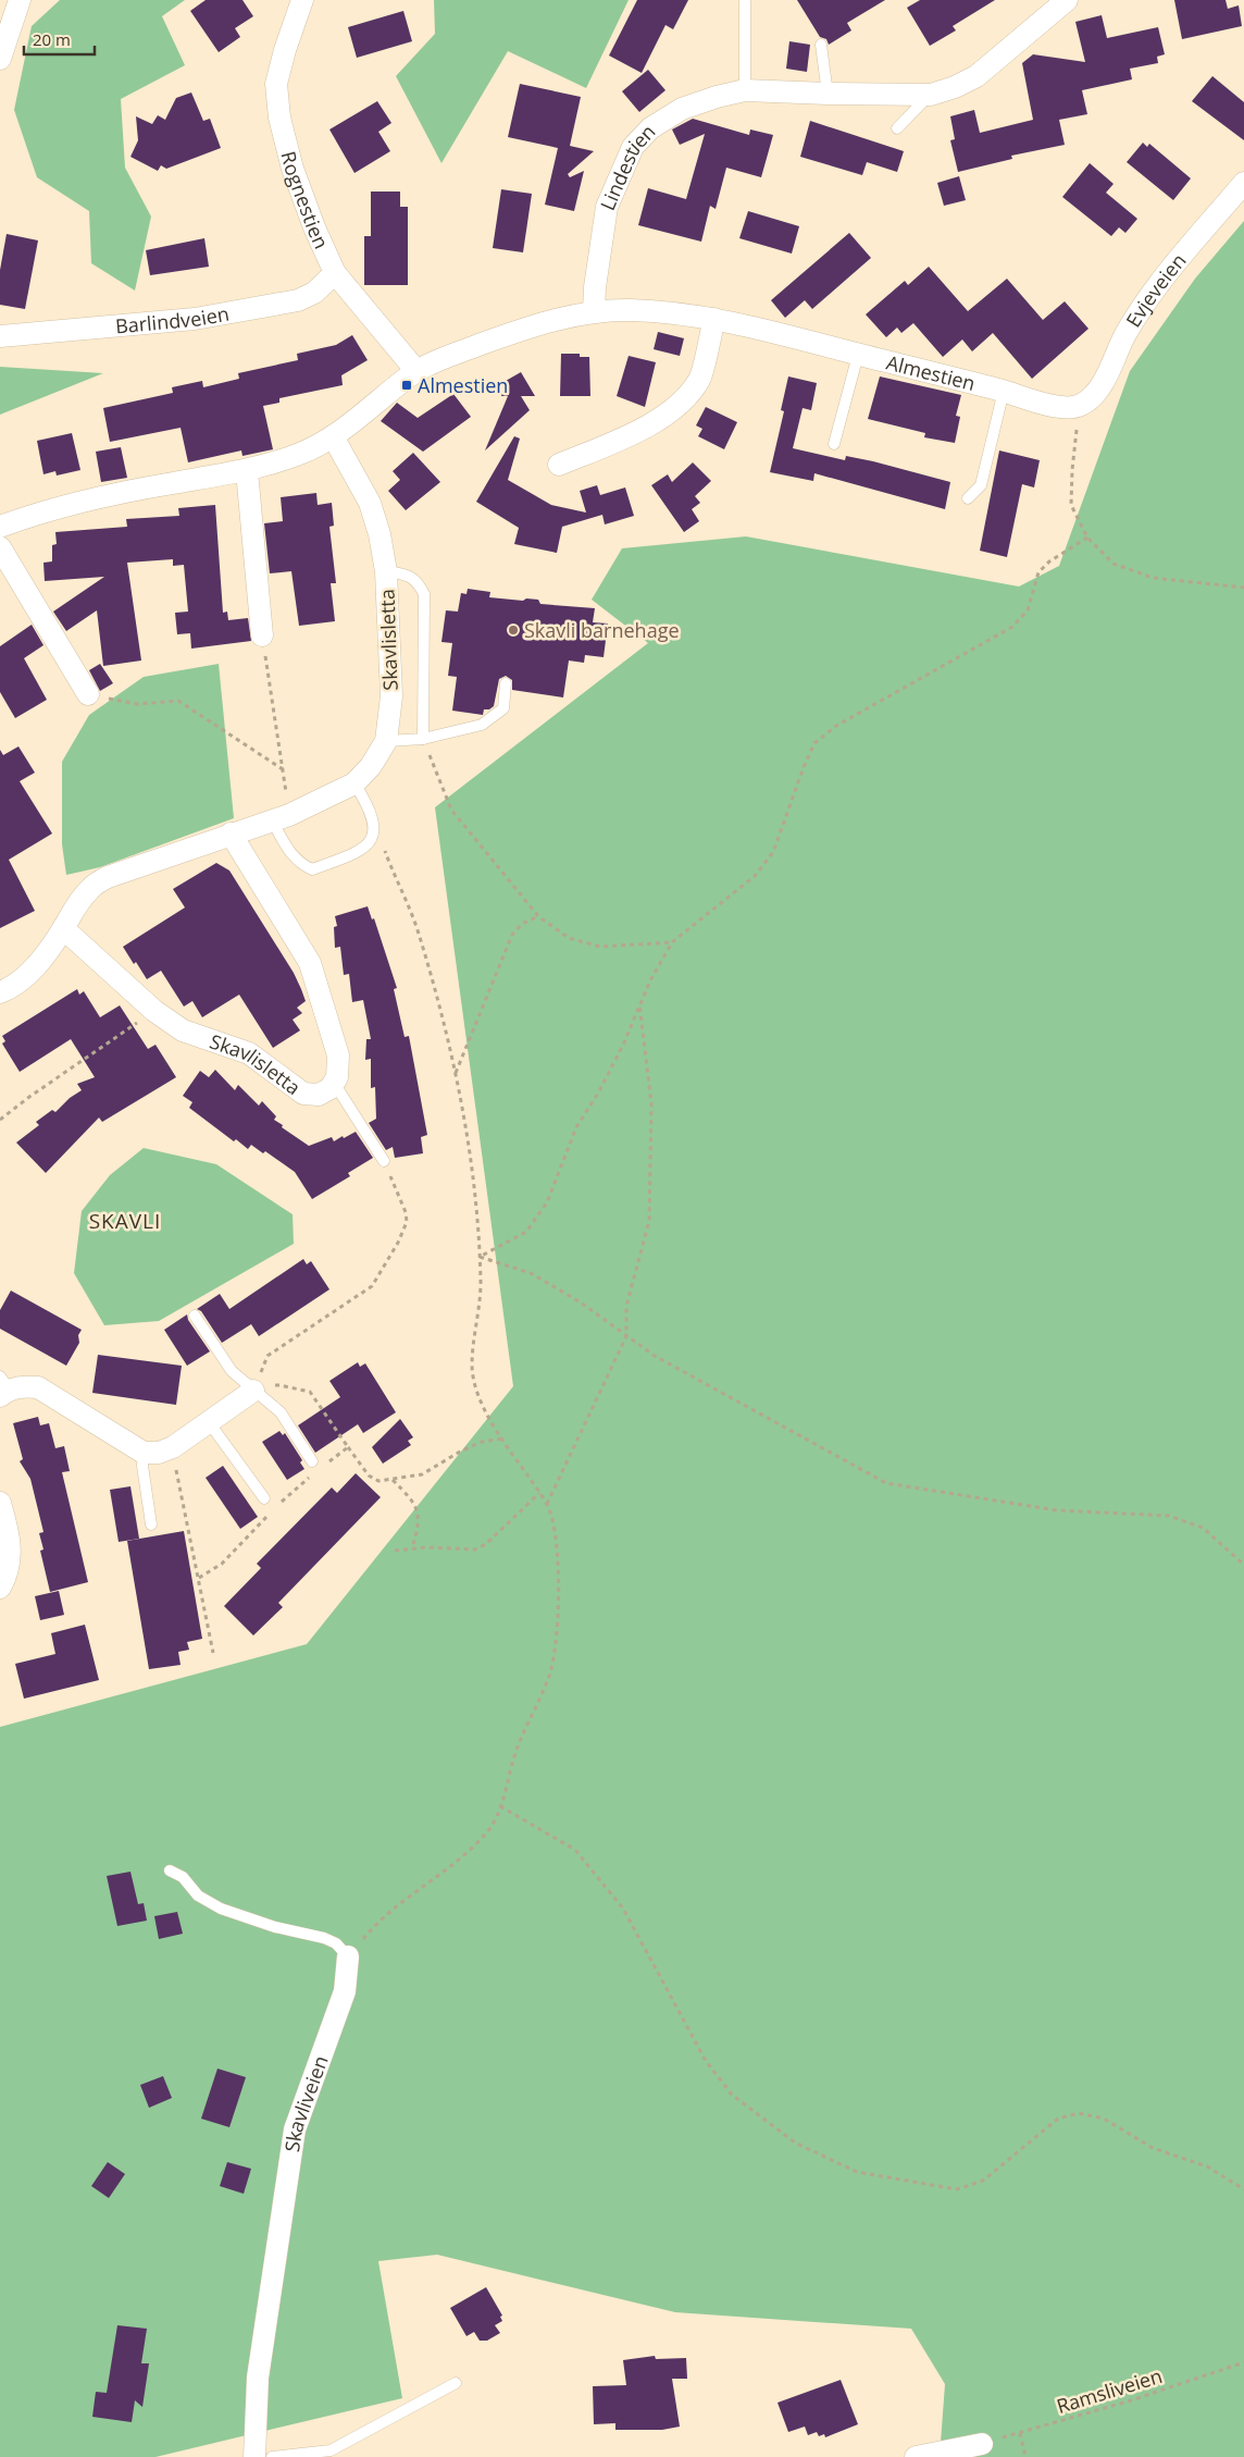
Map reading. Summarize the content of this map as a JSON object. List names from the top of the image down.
{
  "streets": {
    "street": [
      "Lindestien",
      "Rognestien",
      "Evjeveien",
      "Barlindveien",
      "Almestien",
      "Skavlisletta",
      "Skavliveien"
    ],
    "path": ["Ramsliveien"]
  },
  "crossings": [
    ["Lindestien", "Almestien"],
    ["Rognestien", "Barlindveien"],
    ["Rognestien", "Almestien"],
    ["Evjeveien", "Almestien"],
    ["Almestien", "Skavlisletta"]
  ],
  "districts": ["SKAVLI"],
  "places": {
    "transit": ["Almestien"],
    "other": ["Skavli barnehage"]
  },
  "scale_bar": "20 m"
}
